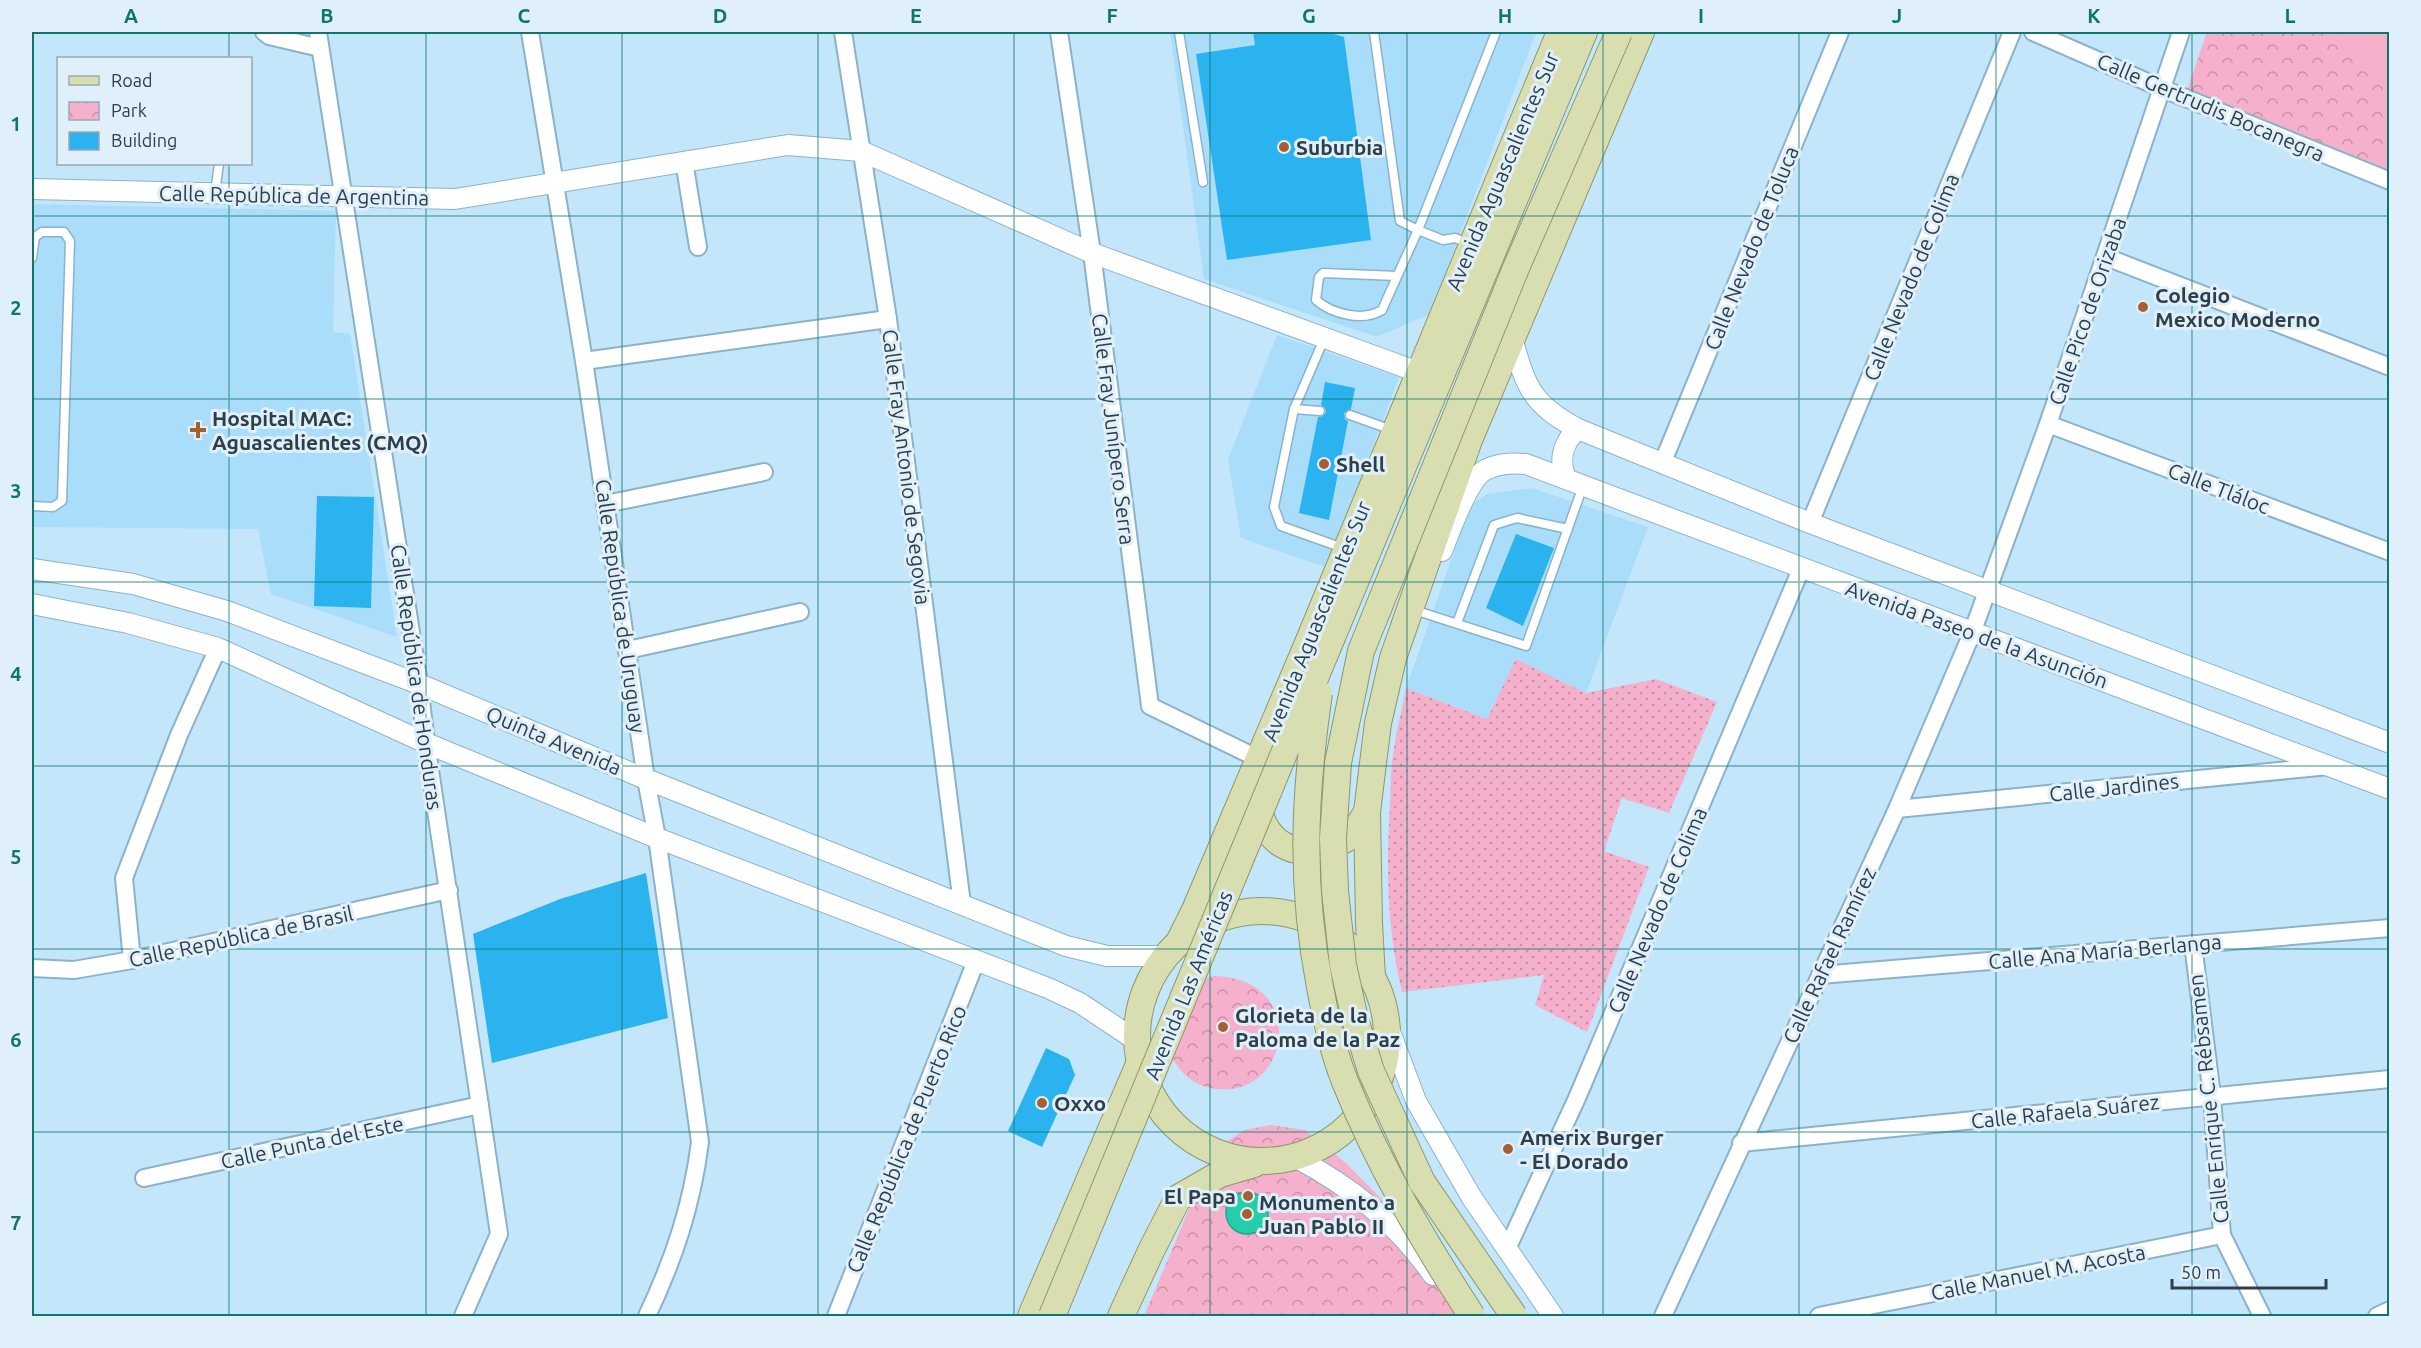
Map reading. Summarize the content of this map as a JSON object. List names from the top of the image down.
{
  "streets": {
    "main road": ["Avenida Aguascalientes Sur", "Avenida Las Américas"],
    "street": [
      "Calle Gertrudis Bocanegra",
      "Calle República de Argentina",
      "Calle Nevado de Toluca",
      "Calle Nevado de Colima",
      "Calle Pico de Orizaba",
      "Calle Fray Junípero Serra",
      "Calle Fray Antonio de Segovia",
      "Calle Tláloc",
      "Calle República de Uruguay",
      "Avenida Paseo de la Asunción",
      "Calle República de Honduras",
      "Quinta Avenida",
      "Calle Jardines",
      "Calle República de Brasil",
      "Calle Ana María Berlanga",
      "Calle Rafael Ramírez",
      "Calle Enrique C. Rébsamen",
      "Calle Rafaela Suárez",
      "Calle República de Puerto Rico",
      "Calle Punta del Este",
      "Calle Manuel M. Acosta"
    ]
  },
  "crossings": [
    ["Calle Gertrudis Bocanegra", "Calle Pico de Orizaba"],
    ["Avenida Aguascalientes Sur", "Calle República de Argentina"],
    ["Avenida Aguascalientes Sur", "Calle Nevado de Colima"],
    ["Avenida Aguascalientes Sur", "Calle Fray Junípero Serra"],
    ["Avenida Aguascalientes Sur", "Quinta Avenida"],
    ["Avenida Aguascalientes Sur", "Avenida Las Américas"],
    ["Calle República de Argentina", "Calle Fray Junípero Serra"],
    ["Calle República de Argentina", "Calle Fray Antonio de Segovia"],
    ["Calle República de Argentina", "Calle República de Uruguay"],
    ["Calle República de Argentina", "Calle República de Honduras"],
    ["Calle Nevado de Toluca", "Avenida Paseo de la Asunción"],
    ["Calle Nevado de Colima", "Avenida Paseo de la Asunción"],
    ["Calle Pico de Orizaba", "Calle Tláloc"],
    ["Calle Pico de Orizaba", "Avenida Paseo de la Asunción"],
    ["Calle Pico de Orizaba", "Calle Rafael Ramírez"],
    ["Calle Fray Antonio de Segovia", "Quinta Avenida"],
    ["Calle República de Uruguay", "Quinta Avenida"],
    ["Avenida Paseo de la Asunción", "Calle Jardines"],
    ["Avenida Paseo de la Asunción", "Calle Rafael Ramírez"],
    ["Calle República de Honduras", "Quinta Avenida"],
    ["Calle República de Honduras", "Calle República de Brasil"],
    ["Calle República de Honduras", "Calle Punta del Este"],
    ["Calle Jardines", "Calle Rafael Ramírez"],
    ["Calle Ana María Berlanga", "Calle Rafael Ramírez"],
    ["Calle Ana María Berlanga", "Calle Enrique C. Rébsamen"],
    ["Calle Rafael Ramírez", "Calle Rafaela Suárez"],
    ["Calle Enrique C. Rébsamen", "Calle Rafaela Suárez"],
    ["Calle Enrique C. Rébsamen", "Calle Manuel M. Acosta"]
  ],
  "places": {
    "other": [
      "Suburbia",
      "Colegio Mexico Moderno",
      "Shell",
      "Glorieta de la Paloma de la Paz",
      "Oxxo",
      "Amerix Burger - El Dorado",
      "El Papa",
      "Monumento a Juan Pablo II"
    ],
    "health": ["Hospital MAC: Aguascalientes (CMQ)"]
  },
  "legend": ["Road", "Park", "Building"],
  "scale_bar": "50 m",
  "grid": {
    "columns": [
      "A",
      "B",
      "C",
      "D",
      "E",
      "F",
      "G",
      "H",
      "I",
      "J",
      "K",
      "L"
    ],
    "rows": [
      "1",
      "2",
      "3",
      "4",
      "5",
      "6",
      "7"
    ]
  }
}
